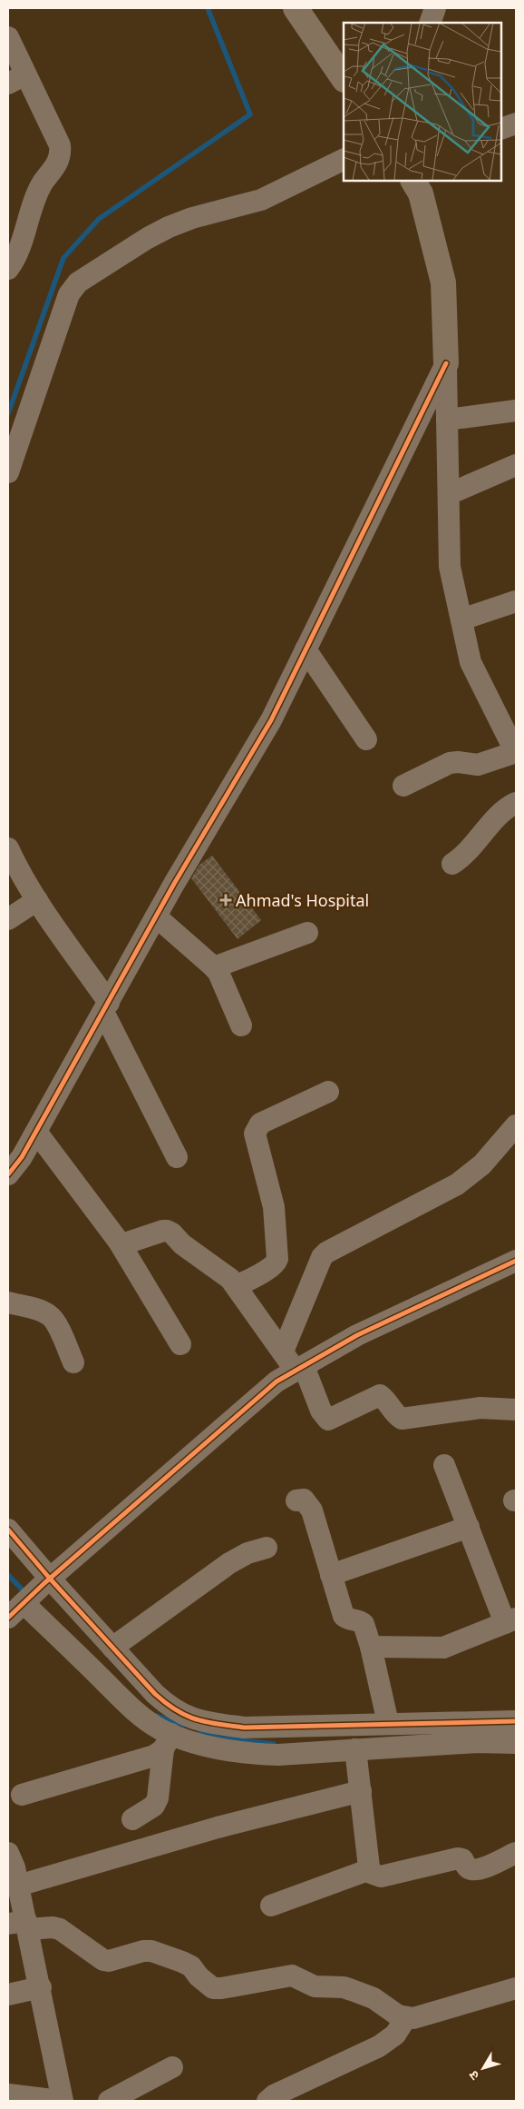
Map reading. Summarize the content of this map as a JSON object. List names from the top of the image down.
{
  "places": {
    "health": ["Ahmad's Hospital"]
  },
  "north": "bottom left"
}
